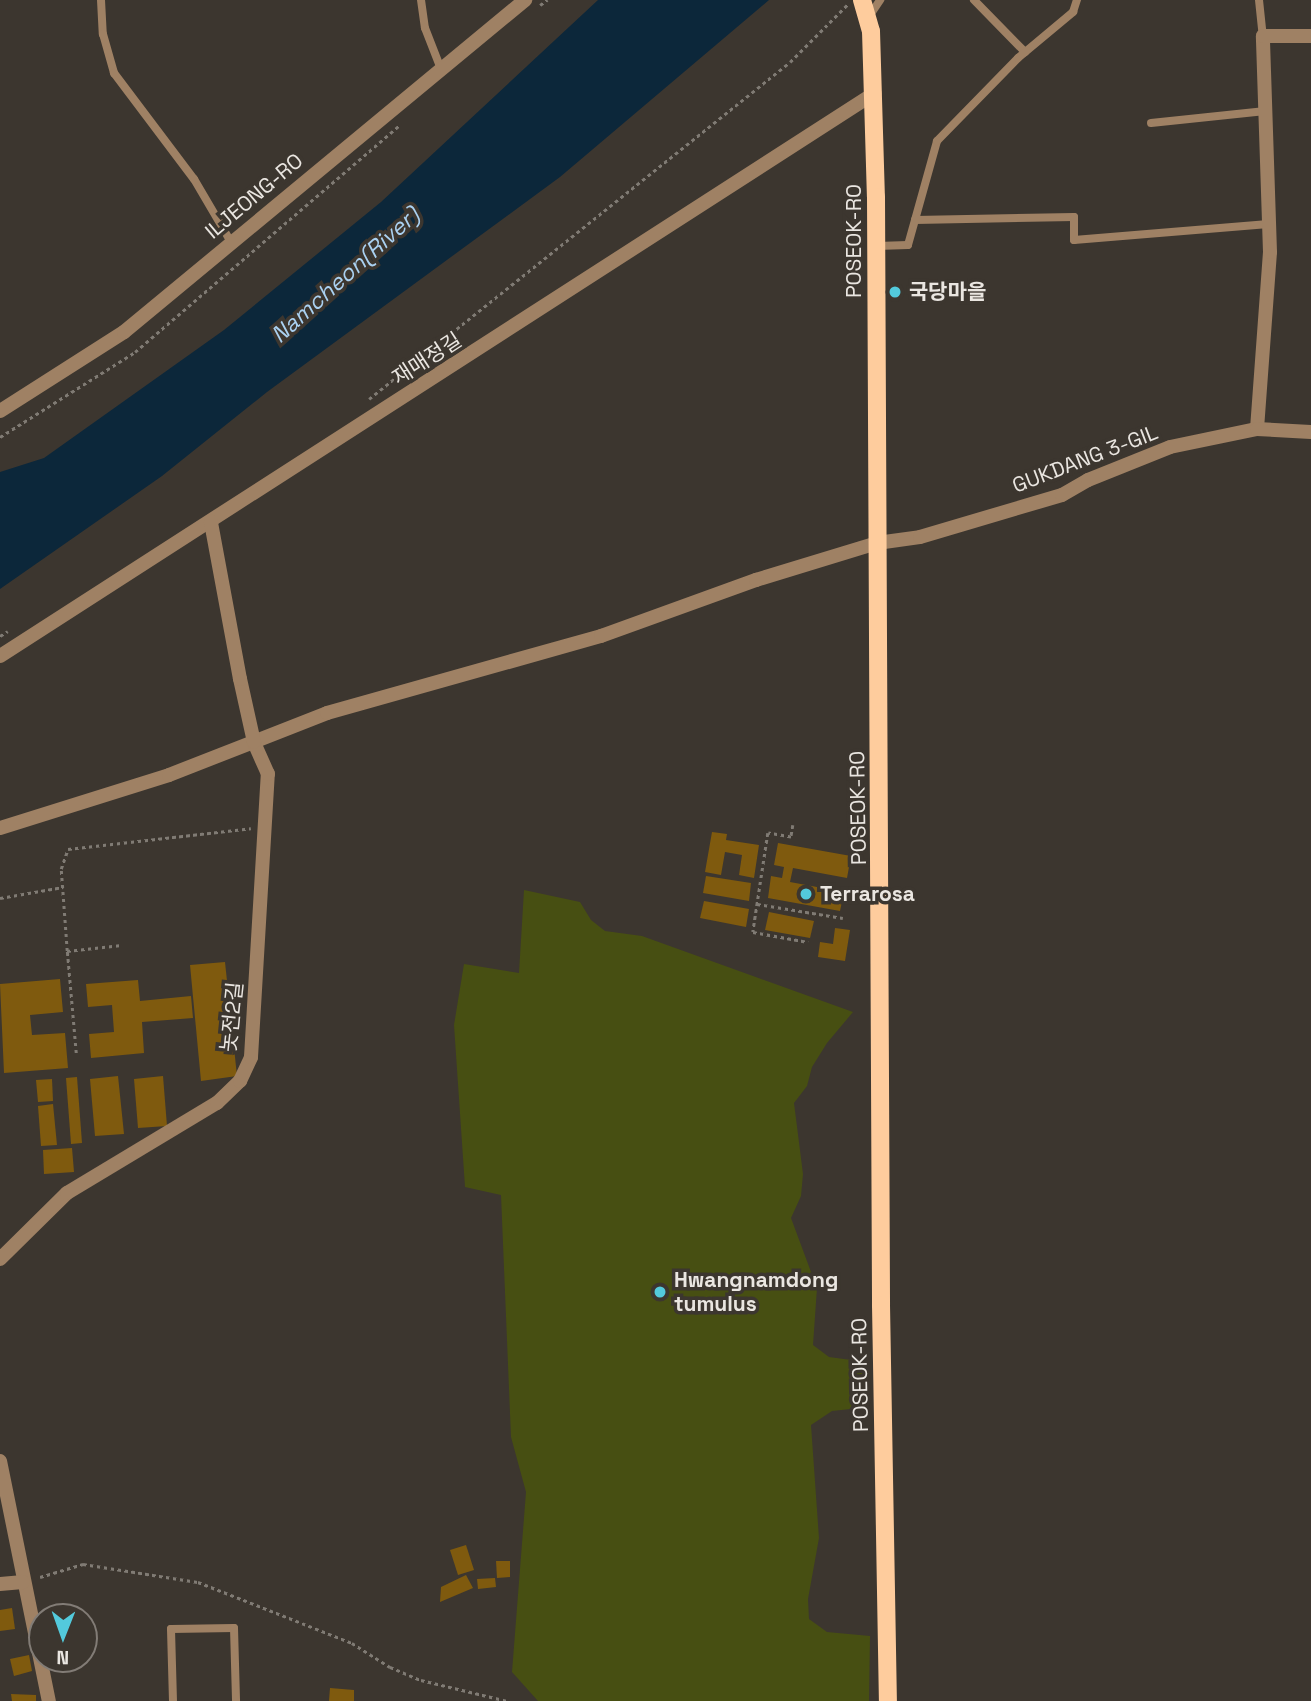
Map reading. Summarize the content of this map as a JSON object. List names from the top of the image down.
{
  "streets": {
    "main road": ["POSEOK-RO"],
    "street": [
      "ILJEONG-RO",
      "재매정길",
      "GUKDANG 3-GIL",
      "놋전2길"
    ]
  },
  "crossings": [
    ["POSEOK-RO", "재매정길"],
    ["POSEOK-RO", "GUKDANG 3-GIL"],
    ["재매정길", "놋전2길"],
    ["GUKDANG 3-GIL", "놋전2길"]
  ],
  "water": ["Namcheon(River)"],
  "places": ["국당마을", "Terrarosa", "Hwangnamdong tumulus"],
  "north": "bottom"
}
